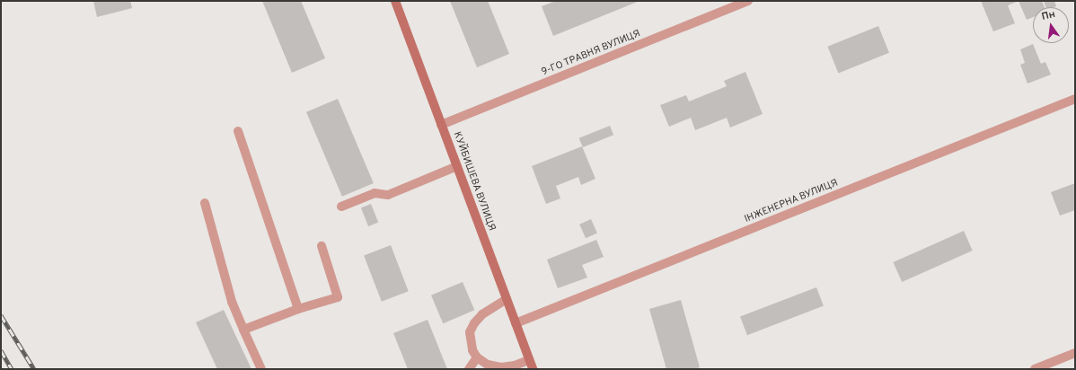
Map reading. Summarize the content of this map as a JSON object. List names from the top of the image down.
{
  "streets": {
    "main road": ["КУЙБИШЕВА ВУЛИЦЯ"],
    "street": ["9-ГО ТРАВНЯ ВУЛИЦЯ", "ІНЖЕНЕРНА ВУЛИЦЯ"]
  },
  "crossings": [
    ["9-ГО ТРАВНЯ ВУЛИЦЯ", "КУЙБИШЕВА ВУЛИЦЯ"],
    ["КУЙБИШЕВА ВУЛИЦЯ", "ІНЖЕНЕРНА ВУЛИЦЯ"]
  ],
  "north": "top"
}
